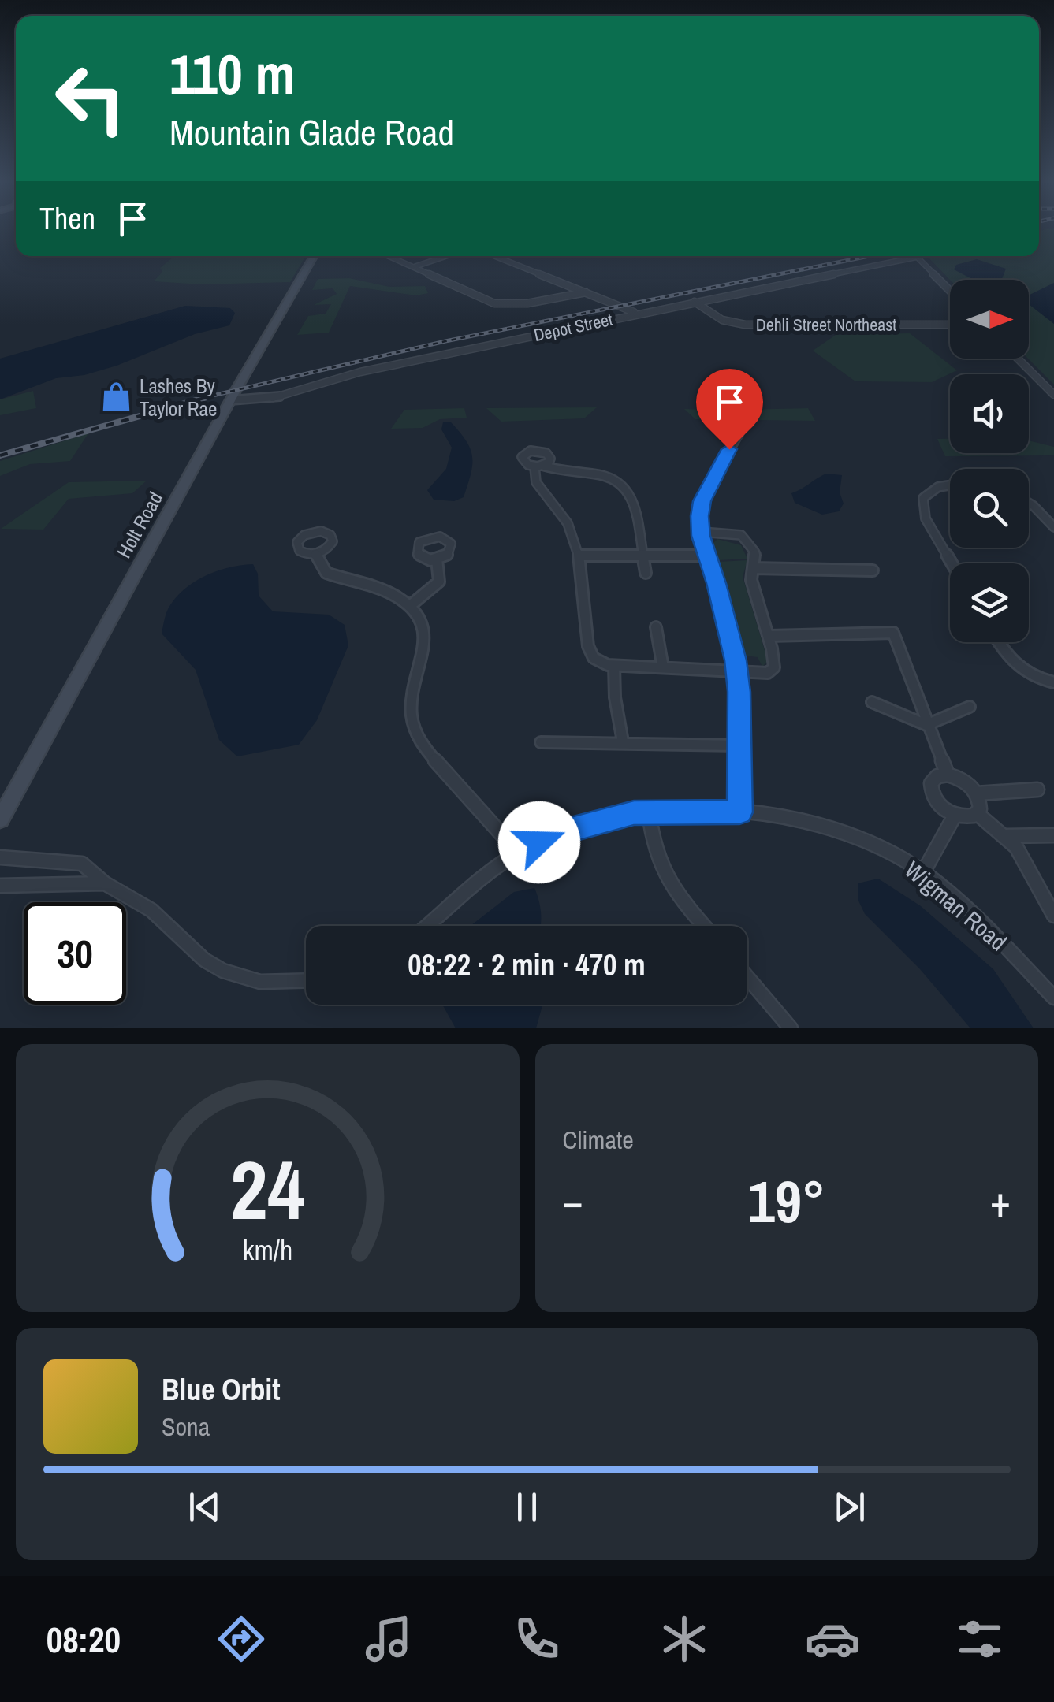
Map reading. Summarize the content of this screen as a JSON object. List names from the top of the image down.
{
  "streets": {
    "main road": ["Holt Road"],
    "street": ["Dehli Street Northeast", "Depot Street", "Wigman Road"]
  },
  "crossings": [
    ["Dehli Street Northeast", "Depot Street"],
    ["Depot Street", "Holt Road"]
  ],
  "places": {
    "shop": ["Lashes By Taylor Rae"]
  },
  "north": "right",
  "page": {
    "turn": ["110 m", "Mountain Glade Road"],
    "then": "Then",
    "limit": "30",
    "trip": "08:22 · 2 min · 470 m",
    "tile": "Climate",
    "heat": ["−", "19°", "+"],
    "song": ["Blue Orbit", "Sona"],
    "tabs": "08:20",
    "gauge": ["24", "km/h"]
  }
}
